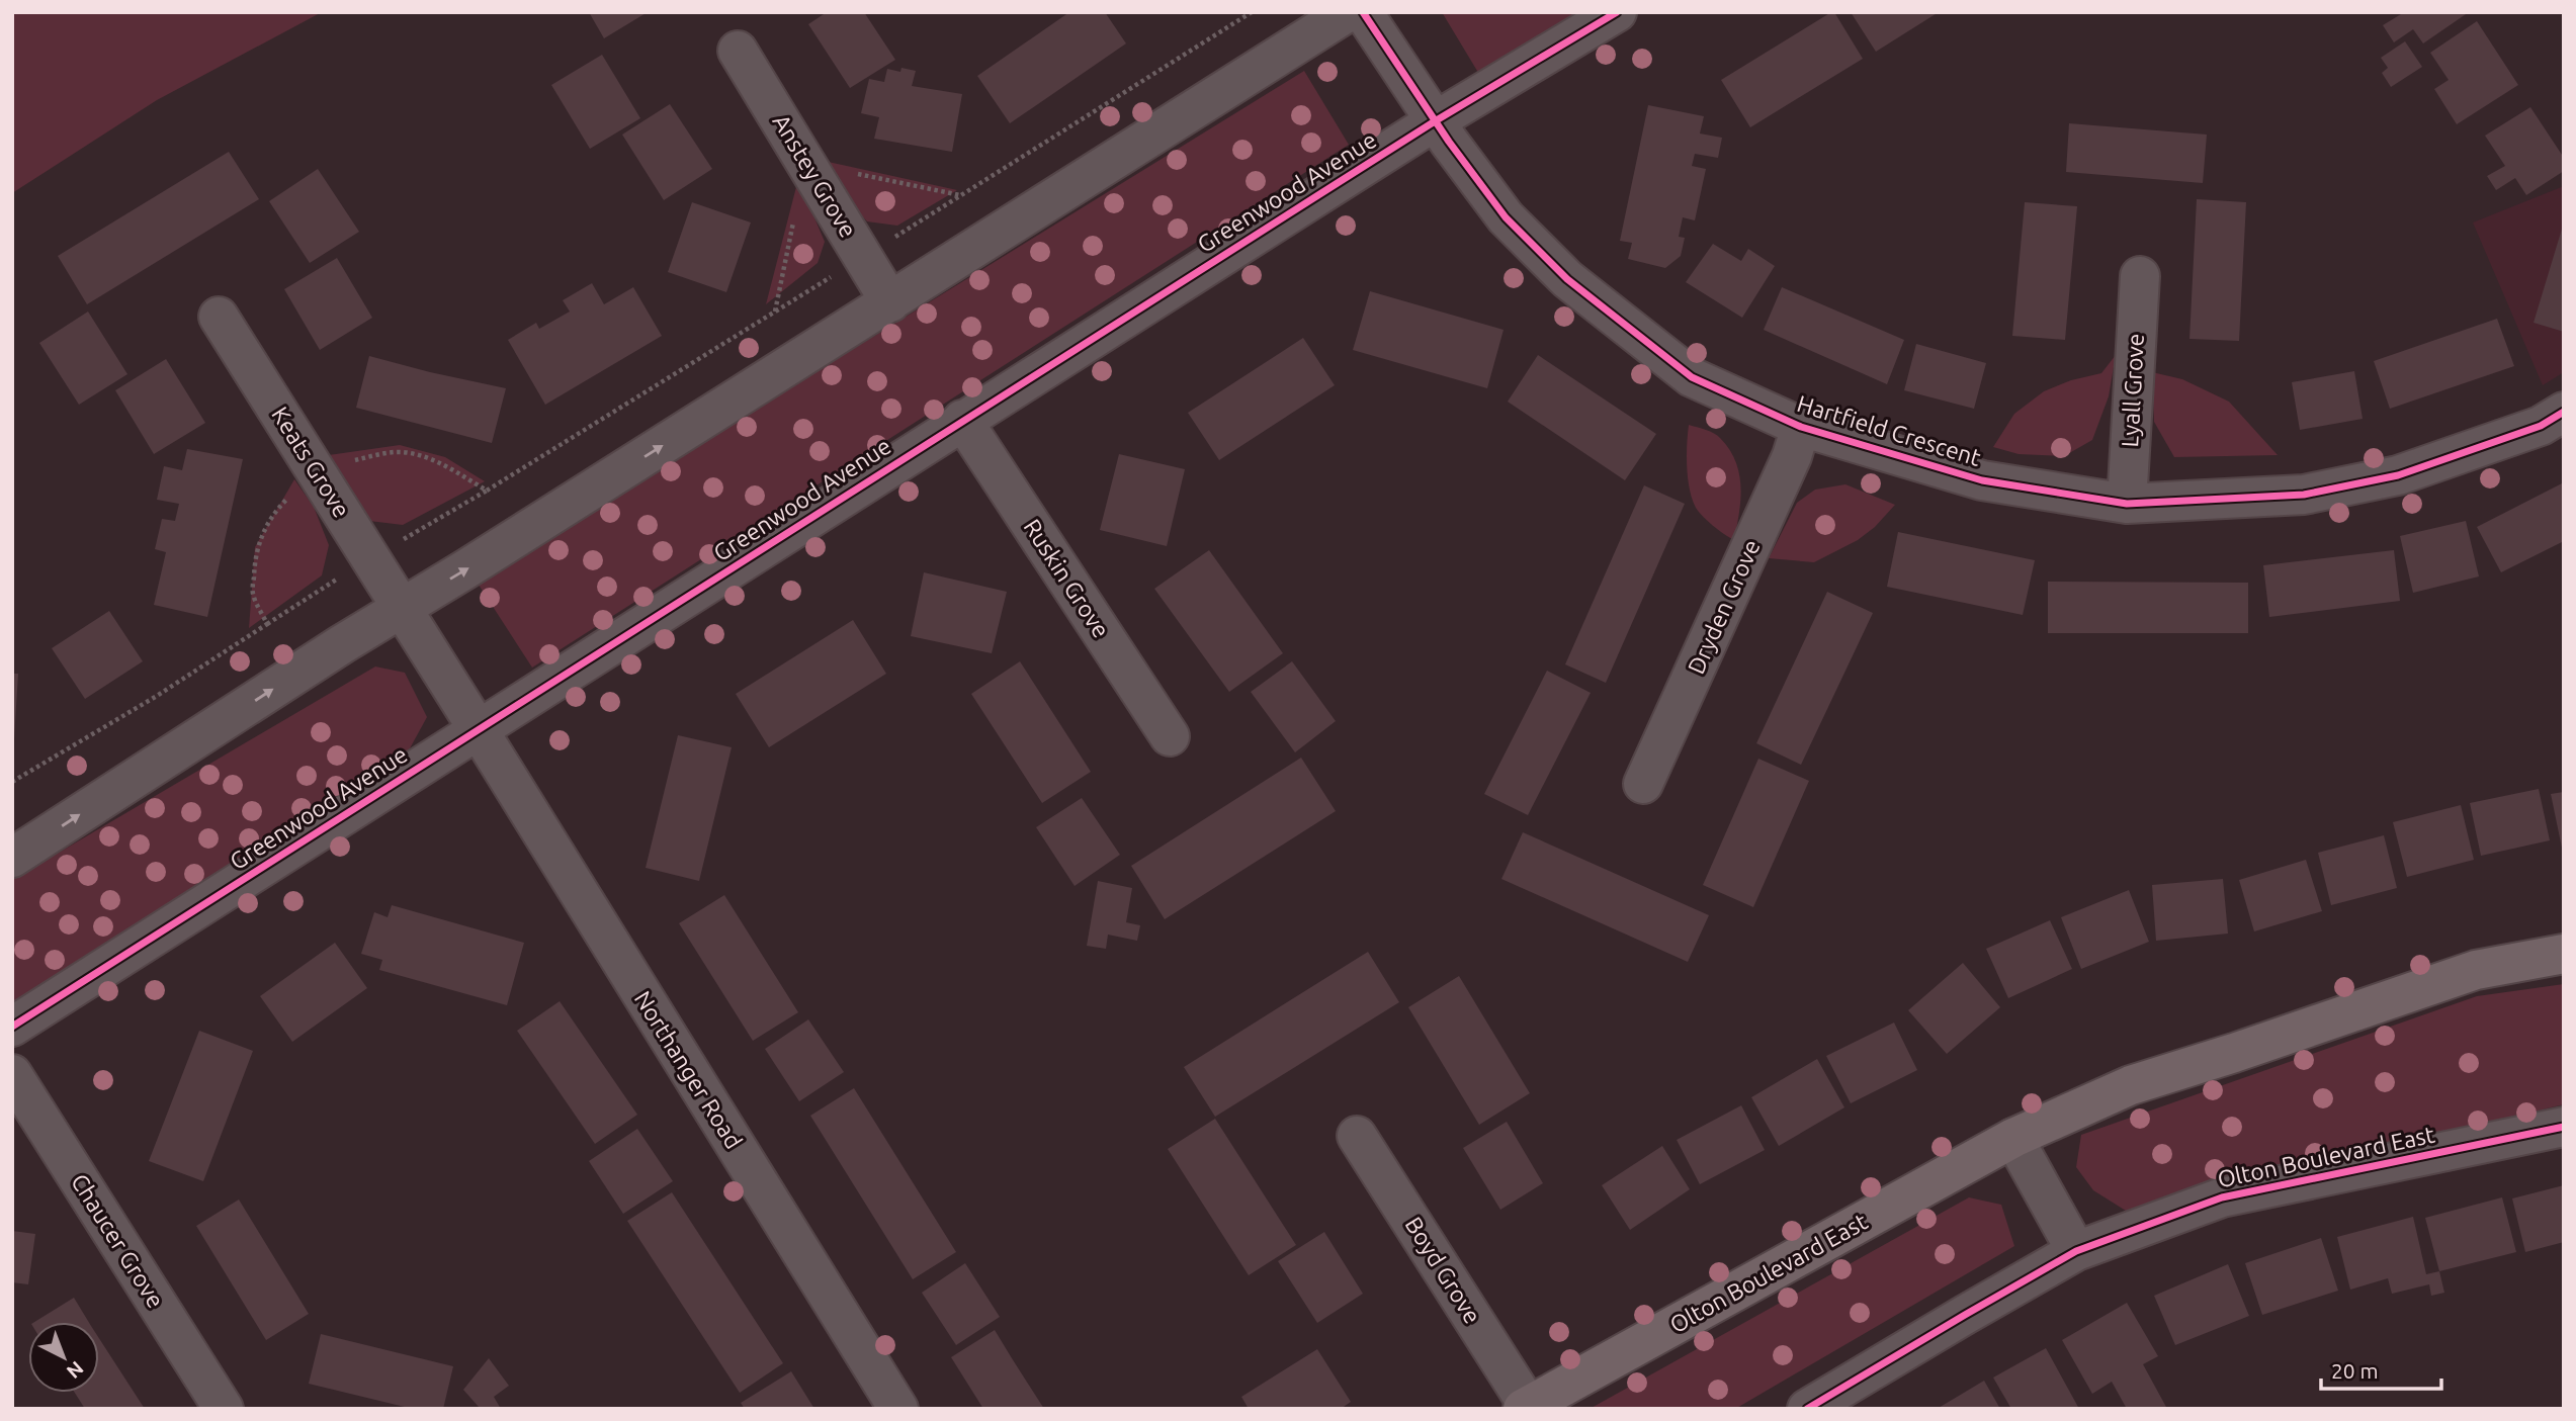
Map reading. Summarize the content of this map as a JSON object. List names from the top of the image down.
{
  "streets": {
    "main road": ["Olton Boulevard East"],
    "street": [
      "Anstey Grove",
      "Greenwood Avenue",
      "Lyall Grove",
      "Hartfield Crescent",
      "Keats Grove",
      "Ruskin Grove",
      "Dryden Grove",
      "Northanger Road",
      "Chaucer Grove",
      "Boyd Grove"
    ]
  },
  "crossings": [
    ["Greenwood Avenue", "Hartfield Crescent"],
    ["Greenwood Avenue", "Keats Grove"],
    ["Greenwood Avenue", "Ruskin Grove"],
    ["Greenwood Avenue", "Northanger Road"],
    ["Lyall Grove", "Hartfield Crescent"],
    ["Hartfield Crescent", "Dryden Grove"],
    ["Keats Grove", "Northanger Road"],
    ["Olton Boulevard East", "Boyd Grove"]
  ],
  "scale_bar": "20 m",
  "north": "bottom right"
}
